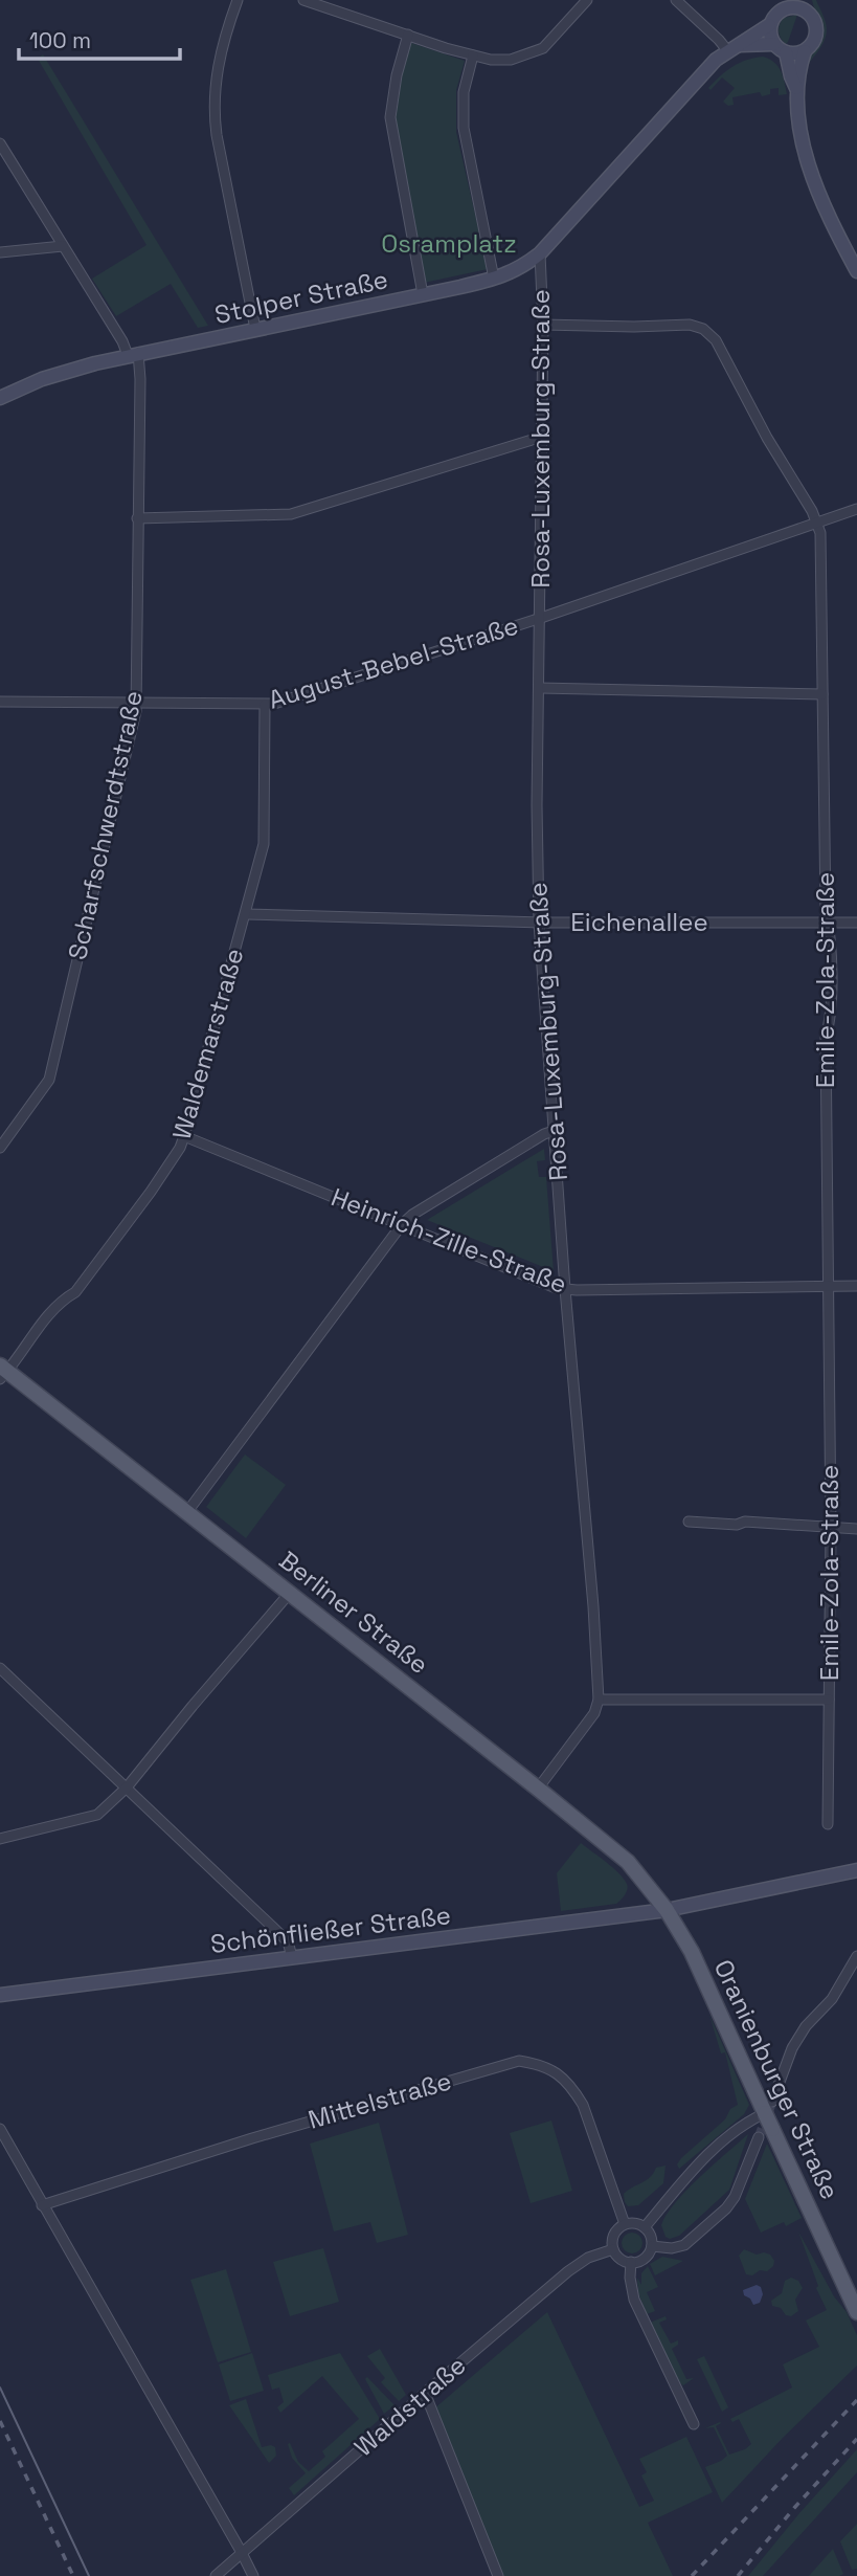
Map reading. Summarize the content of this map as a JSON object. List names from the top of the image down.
{
  "streets": {
    "main road": [
      "Stolper Straße",
      "Berliner Straße",
      "Schönfließer Straße",
      "Oranienburger Straße"
    ],
    "street": [
      "Rosa-Luxemburg-Straße",
      "August-Bebel-Straße",
      "Scharfschwerdtstraße",
      "Eichenallee",
      "Emile-Zola-Straße",
      "Waldemarstraße",
      "Heinrich-Zille-Straße",
      "Mittelstraße",
      "Waldstraße"
    ]
  },
  "crossings": [
    ["Stolper Straße", "Rosa-Luxemburg-Straße"],
    ["Stolper Straße", "Scharfschwerdtstraße"],
    ["Rosa-Luxemburg-Straße", "August-Bebel-Straße"],
    ["Rosa-Luxemburg-Straße", "Eichenallee"],
    ["Rosa-Luxemburg-Straße", "Emile-Zola-Straße"],
    ["Rosa-Luxemburg-Straße", "Heinrich-Zille-Straße"],
    ["August-Bebel-Straße", "Scharfschwerdtstraße"],
    ["August-Bebel-Straße", "Emile-Zola-Straße"],
    ["August-Bebel-Straße", "Waldemarstraße"],
    ["Eichenallee", "Emile-Zola-Straße"],
    ["Eichenallee", "Waldemarstraße"],
    ["Emile-Zola-Straße", "Heinrich-Zille-Straße"],
    ["Waldemarstraße", "Heinrich-Zille-Straße"],
    ["Waldemarstraße", "Berliner Straße"],
    ["Berliner Straße", "Schönfließer Straße"],
    ["Berliner Straße", "Oranienburger Straße"],
    ["Schönfließer Straße", "Oranienburger Straße"],
    ["Mittelstraße", "Waldstraße"]
  ],
  "parks": ["Osramplatz"],
  "scale_bar": "100 m"
}
